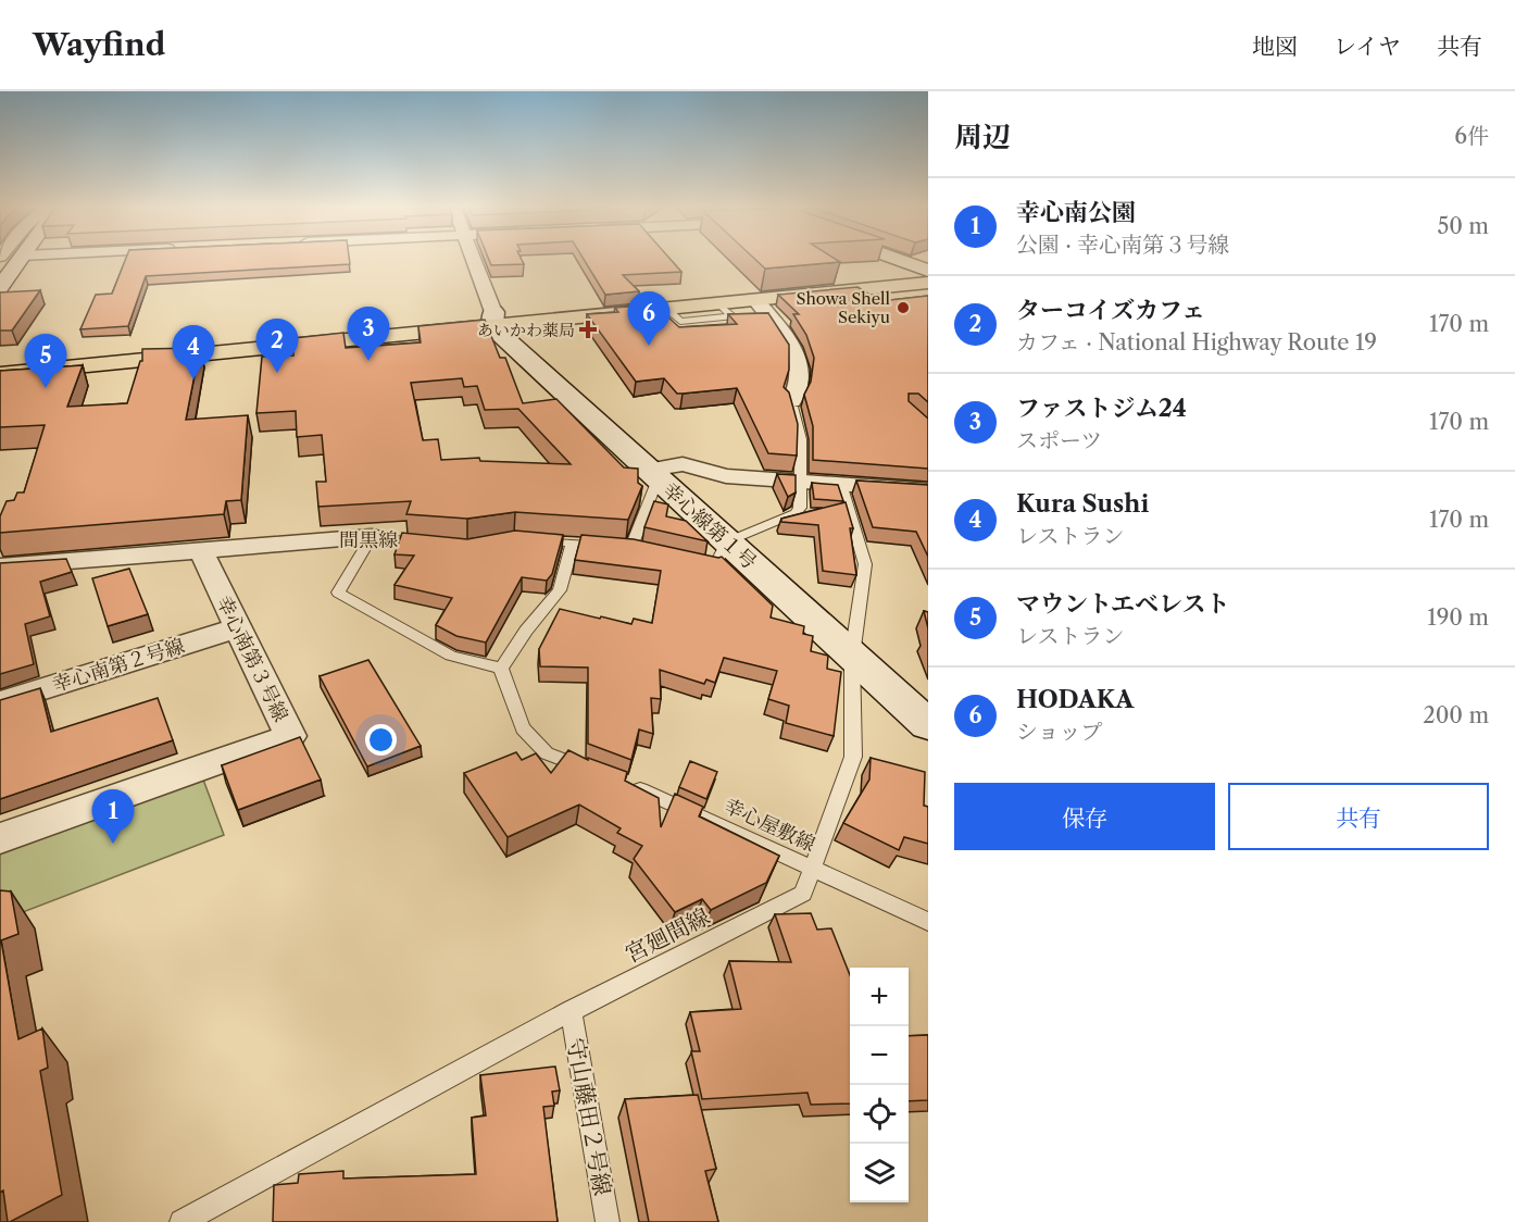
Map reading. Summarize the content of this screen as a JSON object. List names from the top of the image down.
{
  "streets": {
    "street": [
      "幸心線第１号",
      "間黒線",
      "幸心南第３号線",
      "幸心南第２号線"
    ],
    "lane": ["幸心屋敷線", "宮廻間線", "守山藤田２号線"]
  },
  "crossings": [
    ["幸心線第１号", "宮廻間線"],
    ["間黒線", "幸心南第３号線"],
    ["幸心南第３号線", "幸心南第２号線"],
    ["幸心屋敷線", "宮廻間線"],
    ["宮廻間線", "守山藤田２号線"]
  ],
  "places": {
    "other": ["Showa Shell Sekiyu"],
    "health": ["あいかわ薬局"]
  },
  "page": {
    "header": "Wayfind",
    "nav": ["地図", "レイヤ", "共有"],
    "heading": ["周辺", "6件"],
    "list": [
      {
        "mark": "1",
        "name": "幸心南公園",
        "note": "公園 · 幸心南第３号線",
        "value": "50 m"
      },
      {
        "mark": "2",
        "name": "ターコイズカフェ",
        "note": "カフェ · National Highway Route 19",
        "value": "170 m"
      },
      {
        "mark": "3",
        "name": "ファストジム24",
        "note": "スポーツ",
        "value": "170 m"
      },
      {
        "mark": "4",
        "name": "Kura Sushi",
        "note": "レストラン",
        "value": "170 m"
      },
      {
        "mark": "5",
        "name": "マウントエベレスト",
        "note": "レストラン",
        "value": "190 m"
      },
      {
        "mark": "6",
        "name": "HODAKA",
        "note": "ショップ",
        "value": "200 m"
      }
    ],
    "pins": [
      "6",
      "3",
      "2",
      "4",
      "5",
      "1"
    ],
    "buttons": ["保存", "共有"],
    "map_buttons": ["+", "−"]
  }
}
